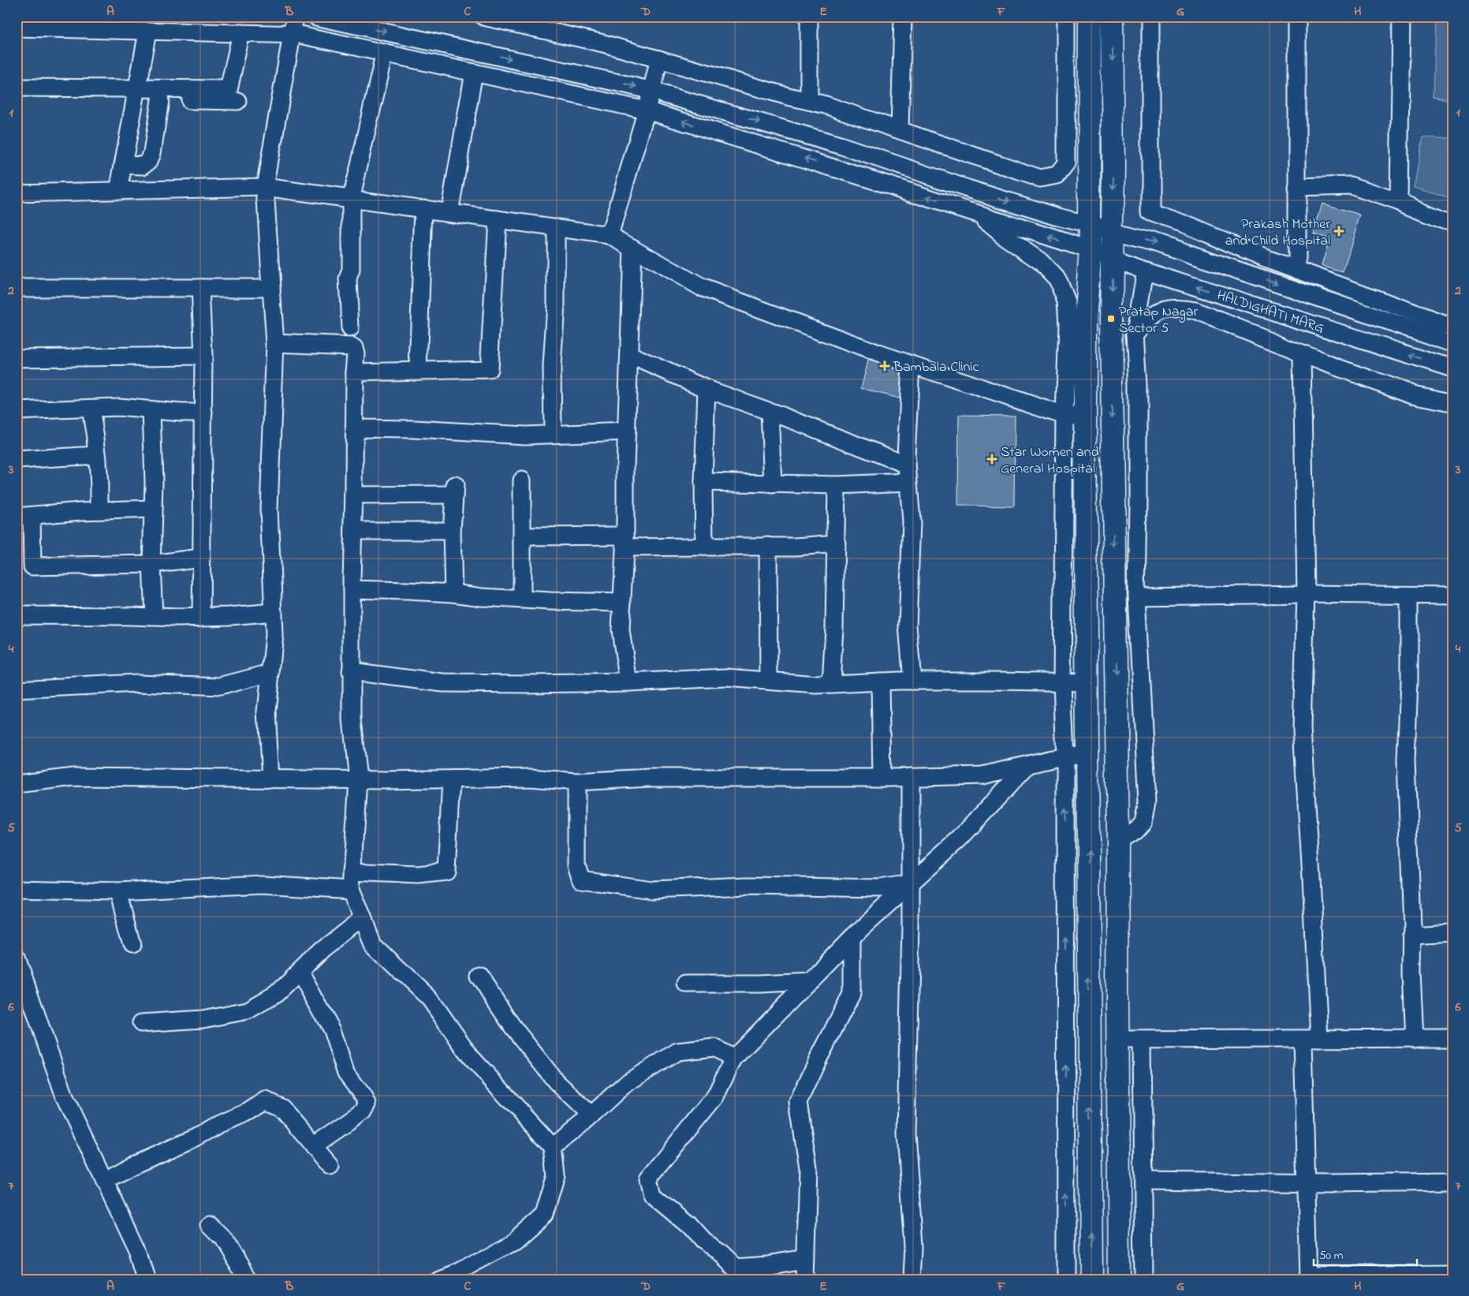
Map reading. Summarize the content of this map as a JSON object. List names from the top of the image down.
{
  "streets": {
    "street": ["HALDIGHATI MARG"]
  },
  "places": {
    "health": ["Prakash Mother and Child Hospital", "Bambala Clinic", "Star Women and General Hospital"],
    "transit": ["Pratap Nagar Sector 5"]
  },
  "scale_bar": "50 m",
  "grid": {
    "columns": [
      "A",
      "B",
      "C",
      "D",
      "E",
      "F",
      "G",
      "H"
    ],
    "rows": [
      "1",
      "2",
      "3",
      "4",
      "5",
      "6",
      "7"
    ]
  }
}
